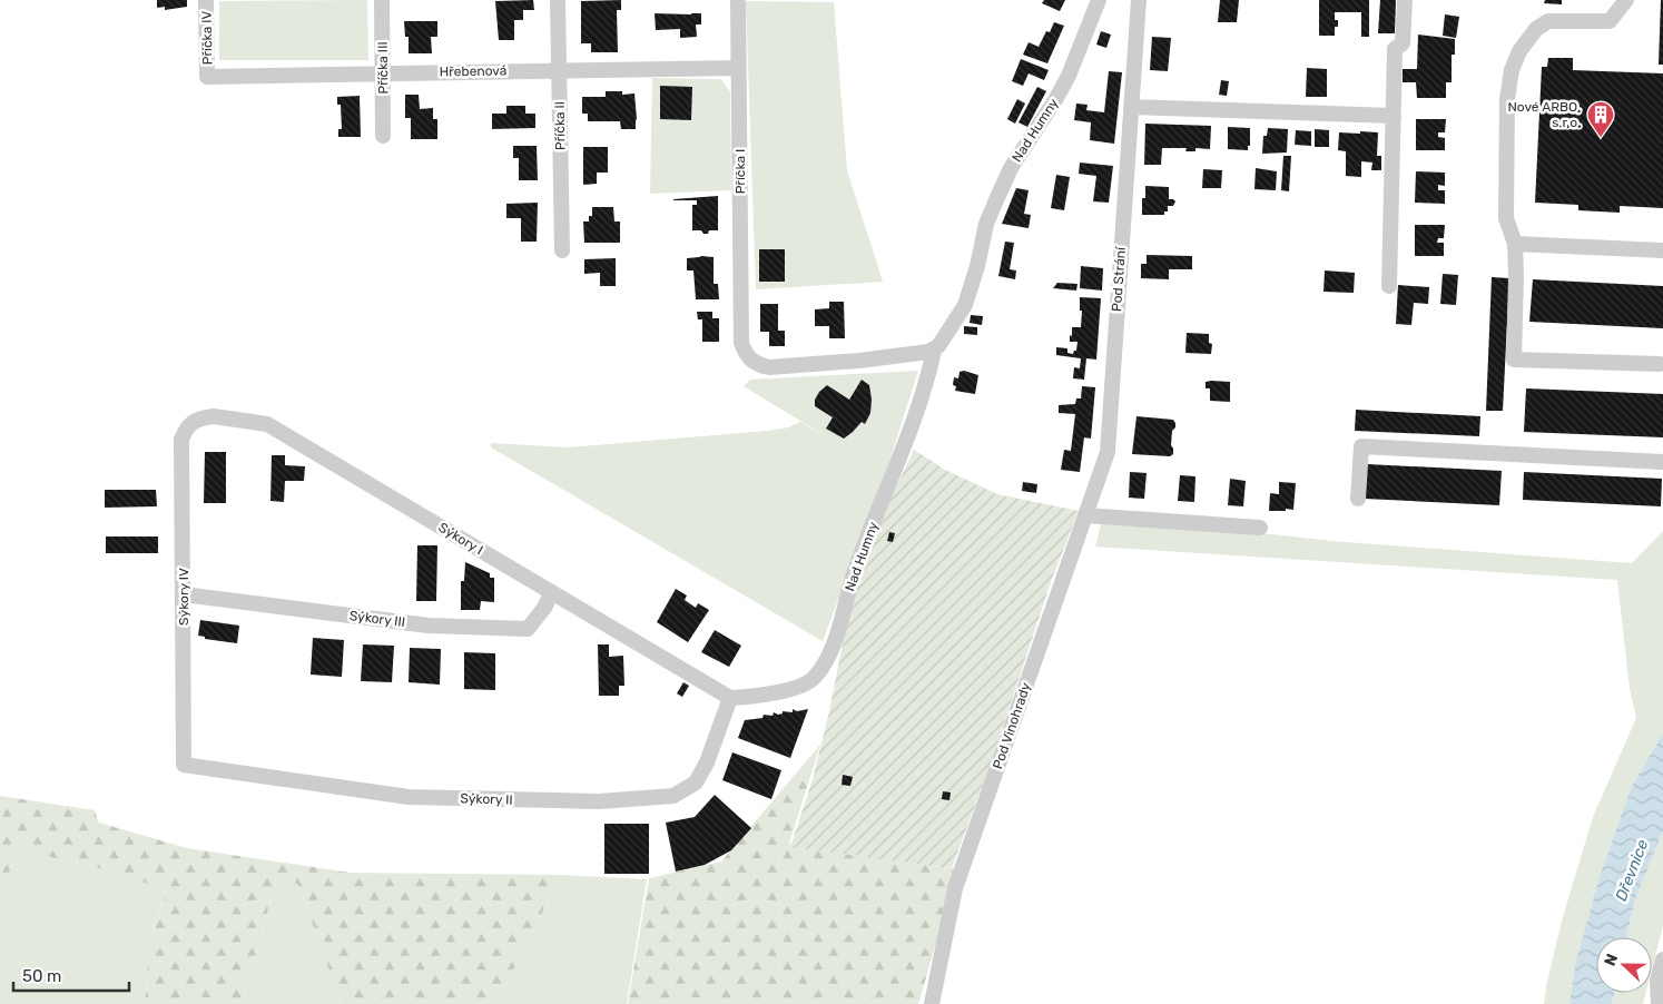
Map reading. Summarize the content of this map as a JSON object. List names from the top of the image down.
{
  "streets": {
    "street": [
      "Příčka IV",
      "Příčka III",
      "Hřebenová",
      "Příčka II",
      "Nad Humny",
      "Příčka I",
      "Pod Strání",
      "Sýkory I",
      "Sýkory IV",
      "Sýkory III",
      "Pod Vinohrady",
      "Sýkory II"
    ]
  },
  "crossings": [
    ["Příčka IV", "Hřebenová"],
    ["Příčka III", "Hřebenová"],
    ["Hřebenová", "Příčka II"],
    ["Hřebenová", "Příčka I"],
    ["Nad Humny", "Příčka I"],
    ["Nad Humny", "Sýkory I"],
    ["Nad Humny", "Sýkory II"],
    ["Pod Strání", "Pod Vinohrady"],
    ["Sýkory I", "Sýkory IV"],
    ["Sýkory I", "Sýkory III"],
    ["Sýkory I", "Sýkory II"],
    ["Sýkory IV", "Sýkory III"],
    ["Sýkory IV", "Sýkory II"]
  ],
  "water": ["Dřevnice"],
  "places": {
    "building": ["Nové ARBO, s.r.o."]
  },
  "scale_bar": "50 m",
  "north": "left"
}
